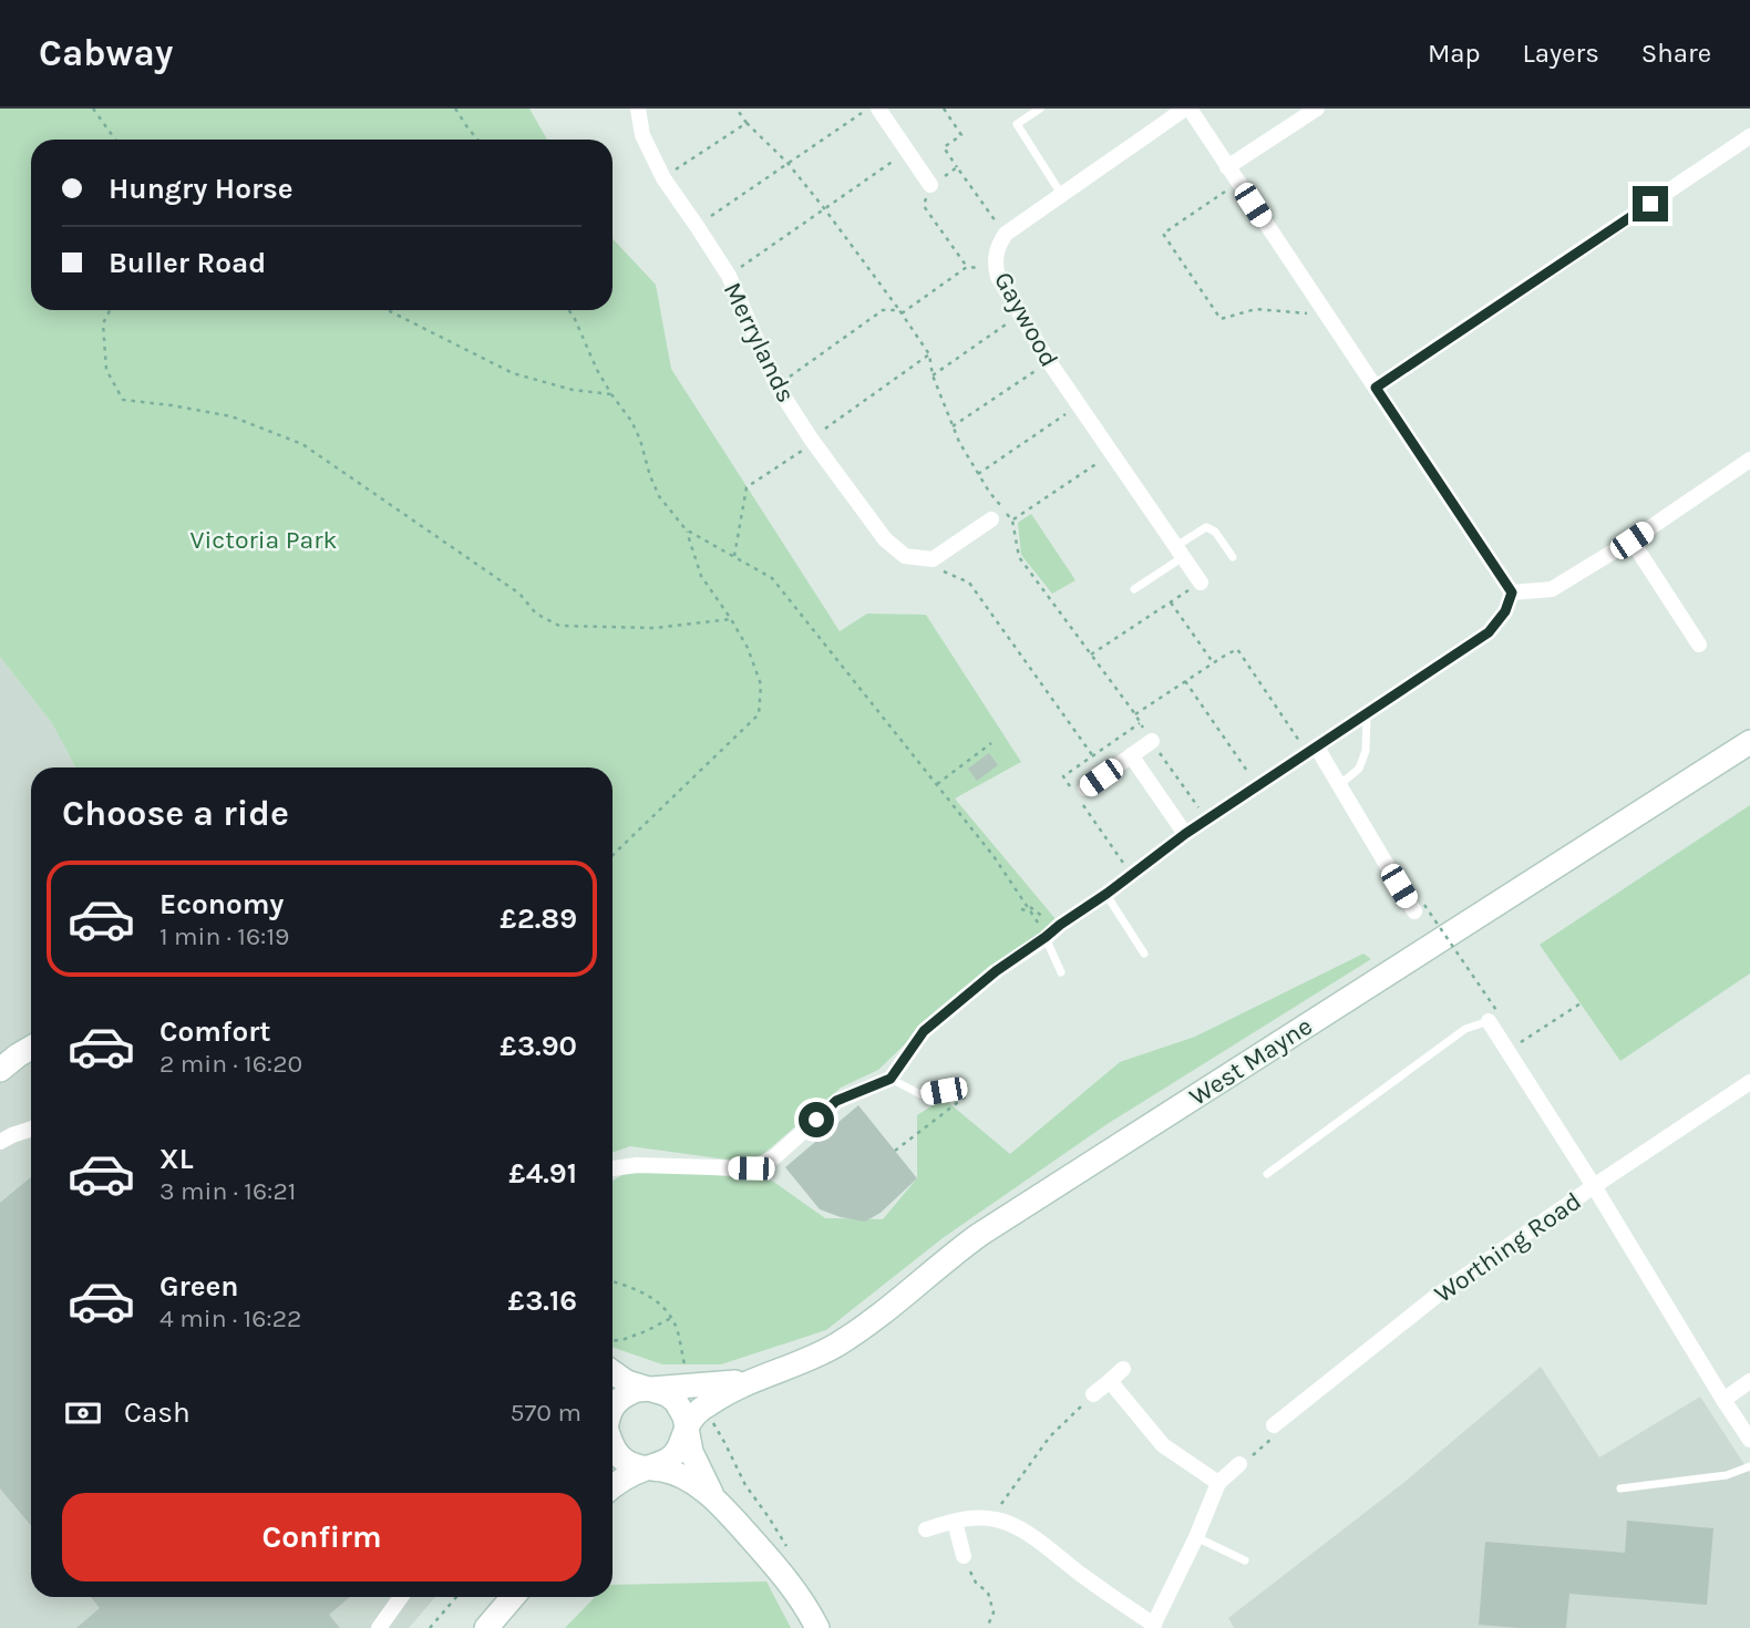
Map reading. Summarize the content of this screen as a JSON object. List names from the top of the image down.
{
  "streets": {
    "main road": ["West Mayne"],
    "street": ["Gaywood", "Merrylands", "Worthing Road"]
  },
  "parks": ["Victoria Park"],
  "page": {
    "header": "Cabway",
    "nav": ["Map", "Layers", "Share"],
    "banner": ["Hungry Horse", "Buller Road"],
    "heading": "Choose a ride",
    "list": [
      {
        "name": "Economy",
        "note": "1 min · 16:19",
        "value": "£2.89"
      },
      {
        "name": "Comfort",
        "note": "2 min · 16:20",
        "value": "£3.90"
      },
      {
        "name": "XL",
        "note": "3 min · 16:21",
        "value": "£4.91"
      },
      {
        "name": "Green",
        "note": "4 min · 16:22",
        "value": "£3.16"
      }
    ],
    "pay": ["Cash", "570 m"],
    "buttons": "Confirm"
  }
}
